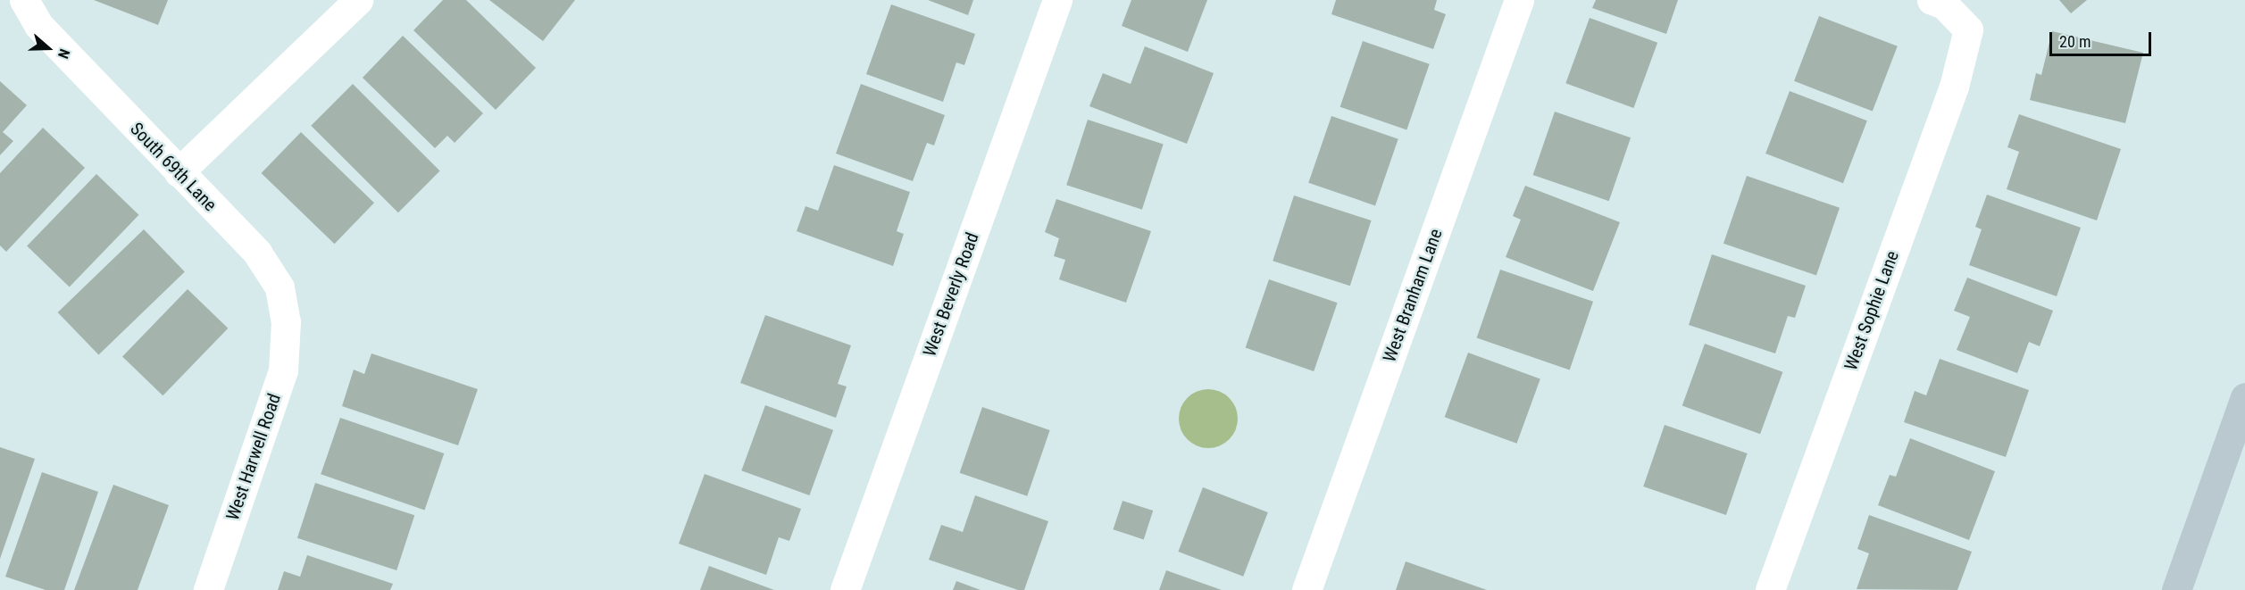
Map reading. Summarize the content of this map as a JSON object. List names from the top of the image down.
{
  "streets": {
    "street": [
      "South 69th Lane",
      "West Beverly Road",
      "West Branham Lane",
      "West Sophie Lane",
      "West Harwell Road"
    ]
  },
  "crossings": [
    ["South 69th Lane", "West Harwell Road"]
  ],
  "scale_bar": "20 m",
  "north": "right"
}
